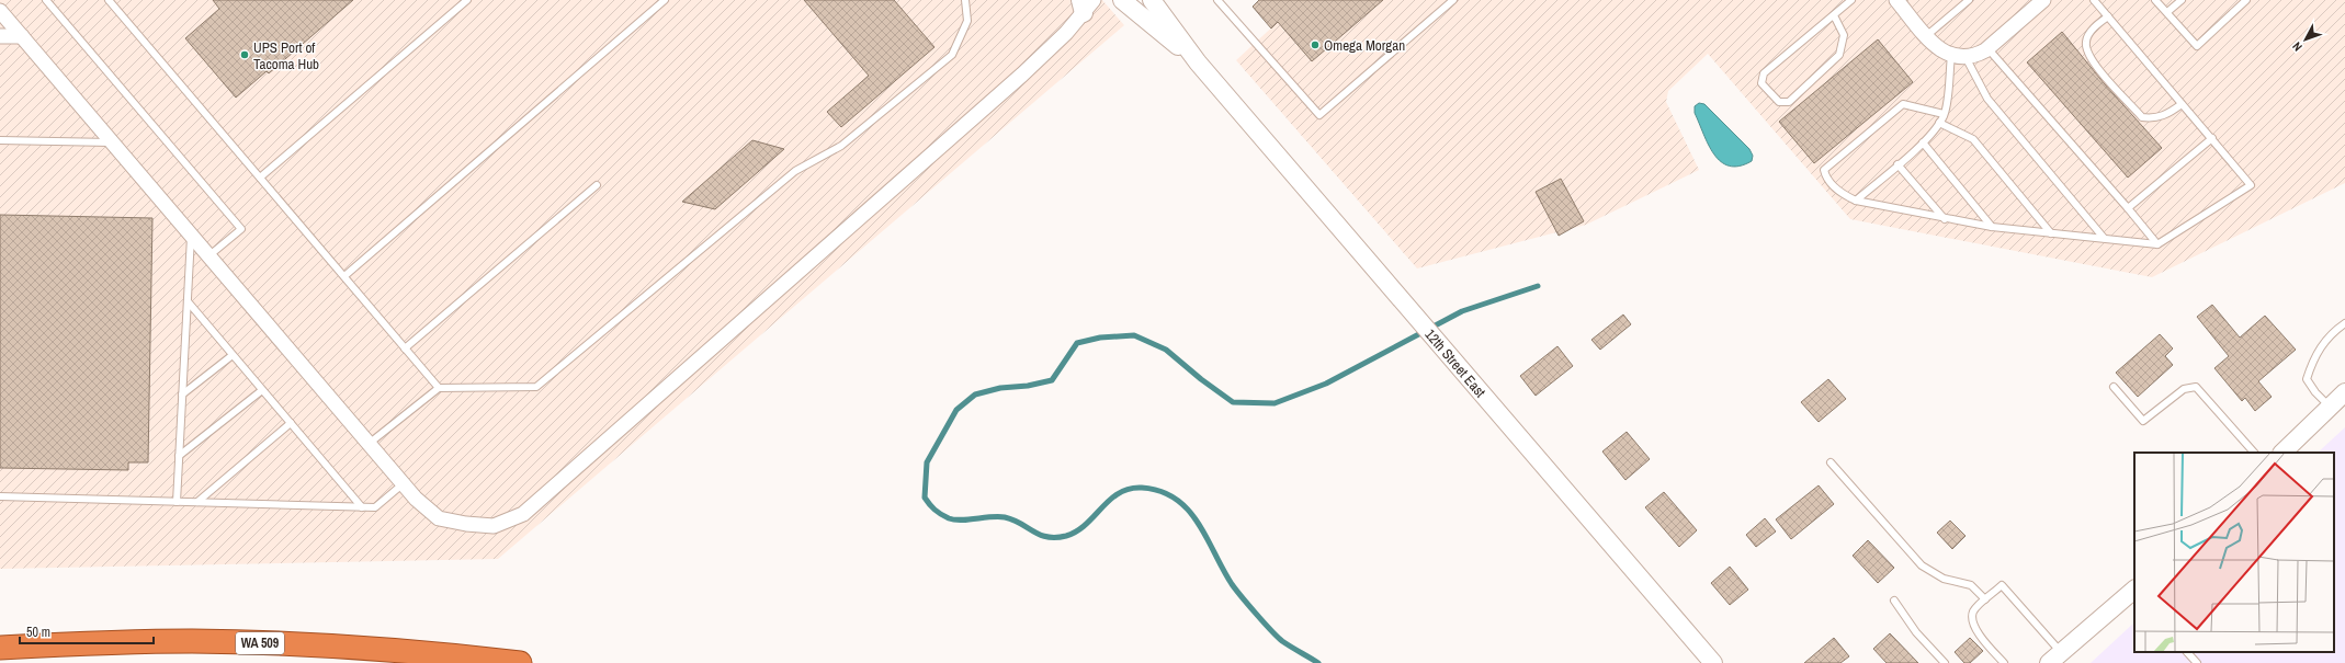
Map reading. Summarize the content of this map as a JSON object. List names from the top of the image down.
{
  "streets": {
    "highway": ["WA 509"],
    "street": ["12th Street East"]
  },
  "places": ["Omega Morgan", "UPS Port of Tacoma Hub"],
  "scale_bar": "50 m",
  "north": "bottom left"
}
